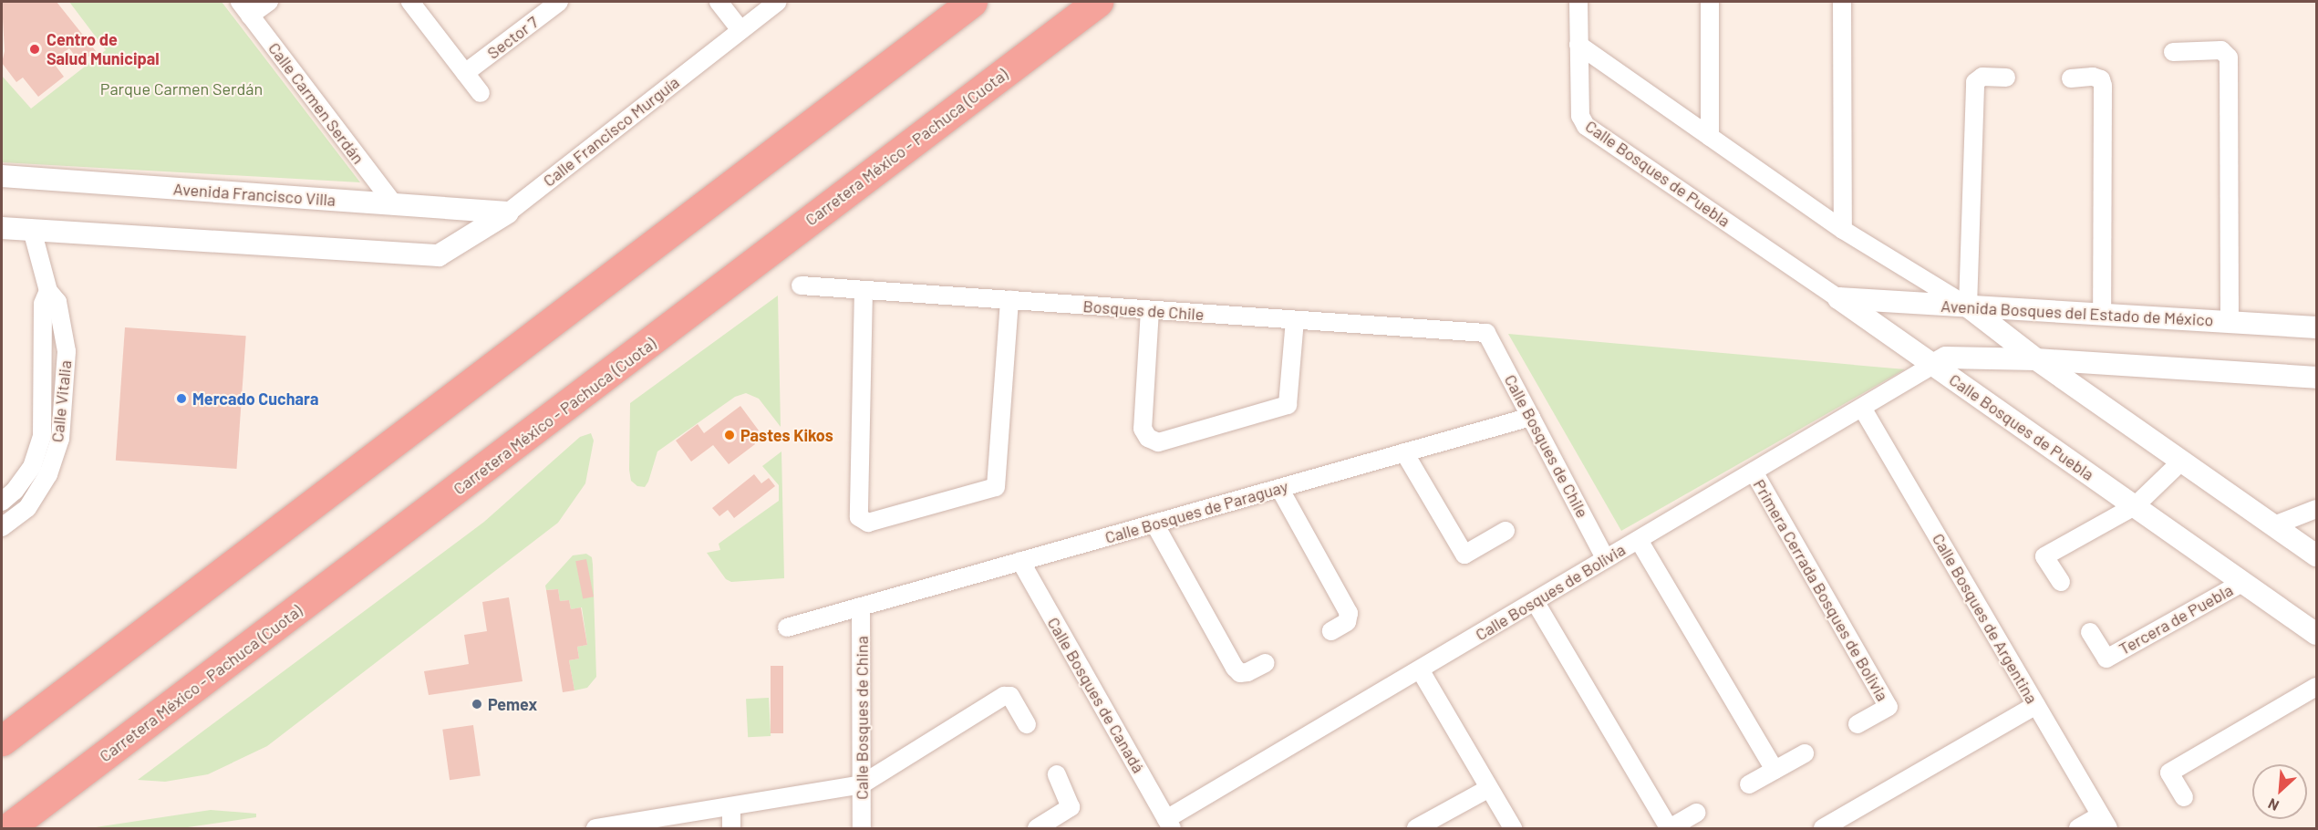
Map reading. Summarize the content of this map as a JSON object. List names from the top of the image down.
{
  "streets": {
    "highway": ["Carretera México - Pachuca (Cuota)"],
    "street": [
      "Sector 7",
      "Calle Carmen Serdán",
      "Calle Francisco Murguía",
      "Calle Bosques de Puebla",
      "Avenida Francisco Villa",
      "Bosques de Chile",
      "Avenida Bosques del Estado de México",
      "Calle Vitalia",
      "Calle Bosques de Chile",
      "Calle Bosques de Paraguay",
      "Primera Cerrada Bosques de Bolivia",
      "Calle Bosques de Bolivia",
      "Calle Bosques de Argentina",
      "Tercera de Puebla",
      "Calle Bosques de Canadá",
      "Calle Bosques de China"
    ]
  },
  "crossings": [
    ["Calle Carmen Serdán", "Avenida Francisco Villa"],
    ["Calle Francisco Murguía", "Avenida Francisco Villa"],
    ["Calle Francisco Murguía", "Calle Vitalia"],
    ["Calle Bosques de Puebla", "Avenida Bosques del Estado de México"],
    ["Calle Bosques de Puebla", "Calle Bosques de Bolivia"],
    ["Calle Bosques de Puebla", "Tercera de Puebla"],
    ["Bosques de Chile", "Calle Bosques de Chile"],
    ["Calle Bosques de Chile", "Calle Bosques de Paraguay"],
    ["Calle Bosques de Chile", "Calle Bosques de Bolivia"],
    ["Calle Bosques de Paraguay", "Calle Bosques de Canadá"],
    ["Calle Bosques de Paraguay", "Calle Bosques de China"],
    ["Primera Cerrada Bosques de Bolivia", "Calle Bosques de Bolivia"],
    ["Calle Bosques de Bolivia", "Calle Bosques de Argentina"],
    ["Calle Bosques de Bolivia", "Calle Bosques de Canadá"]
  ],
  "parks": ["Parque Carmen Serdán"],
  "places": [
    "Centro de Salud Municipal",
    "Mercado Cuchara",
    "Pastes Kikos",
    "Pemex"
  ],
  "north": "bottom left"
}
